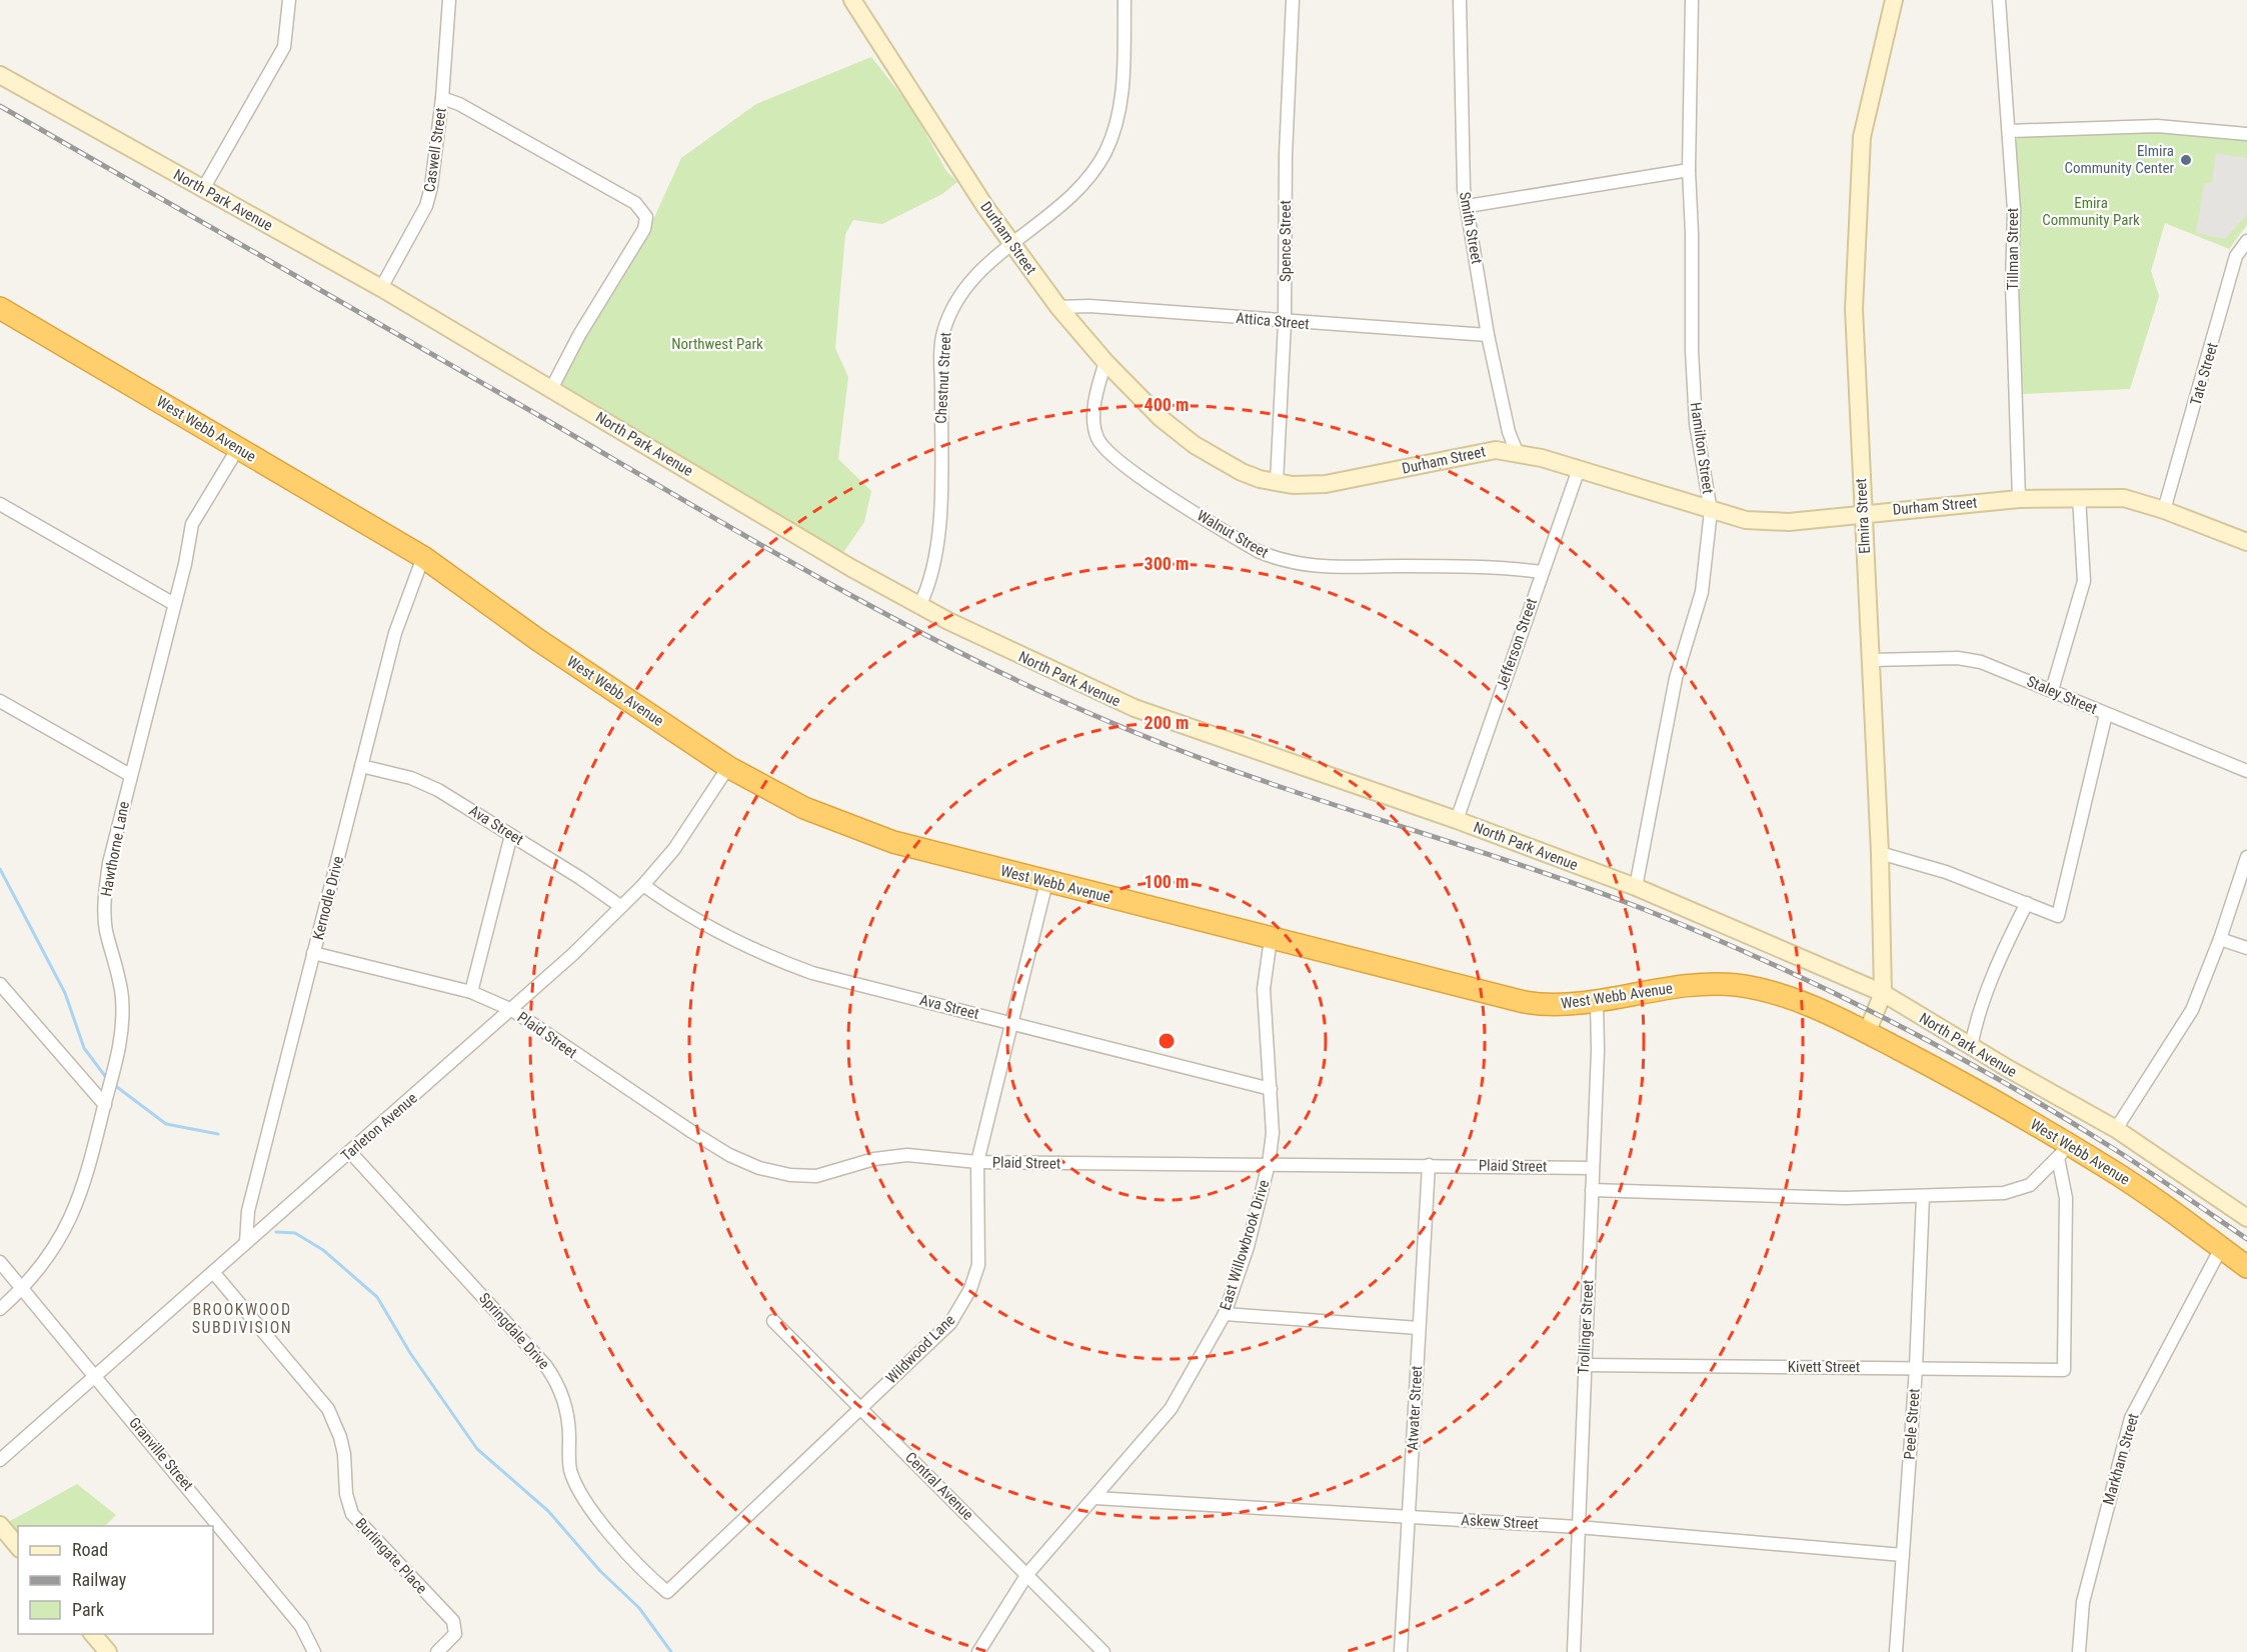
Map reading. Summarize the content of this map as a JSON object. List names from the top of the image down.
{
  "streets": {
    "highway": ["West Webb Avenue"],
    "street": [
      "Caswell Street",
      "North Park Avenue",
      "Smith Street",
      "Durham Street",
      "Spence Street",
      "Tillman Street",
      "Attica Street",
      "Tate Street",
      "Chestnut Street",
      "Hamilton Street",
      "Elmira Street",
      "Walnut Street",
      "Jefferson Street",
      "Staley Street",
      "Ava Street",
      "Hawthorne Lane",
      "Kernodle Drive",
      "Plaid Street",
      "Tarleton Avenue",
      "East Willowbrook Drive",
      "Trollinger Street",
      "Springdale Drive",
      "Wildwood Lane",
      "Kivett Street",
      "Atwater Street",
      "Peele Street",
      "Granville Street",
      "Markham Street",
      "Central Avenue",
      "Askew Street",
      "Burlingate Place"
    ]
  },
  "crossings": [
    ["Caswell Street", "North Park Avenue"],
    ["North Park Avenue", "Chestnut Street"],
    ["North Park Avenue", "Hamilton Street"],
    ["North Park Avenue", "Elmira Street"],
    ["North Park Avenue", "Jefferson Street"],
    ["Smith Street", "Durham Street"],
    ["Smith Street", "Attica Street"],
    ["Durham Street", "Spence Street"],
    ["Durham Street", "Tillman Street"],
    ["Durham Street", "Attica Street"],
    ["Durham Street", "Tate Street"],
    ["Durham Street", "Chestnut Street"],
    ["Durham Street", "Hamilton Street"],
    ["Durham Street", "Elmira Street"],
    ["Durham Street", "Walnut Street"],
    ["Durham Street", "Jefferson Street"],
    ["Spence Street", "Attica Street"],
    ["West Webb Avenue", "Elmira Street"],
    ["West Webb Avenue", "Hawthorne Lane"],
    ["West Webb Avenue", "Kernodle Drive"],
    ["West Webb Avenue", "Tarleton Avenue"],
    ["West Webb Avenue", "East Willowbrook Drive"],
    ["West Webb Avenue", "Trollinger Street"],
    ["West Webb Avenue", "Wildwood Lane"],
    ["West Webb Avenue", "Kivett Street"],
    ["West Webb Avenue", "Markham Street"],
    ["Elmira Street", "Staley Street"],
    ["Walnut Street", "Jefferson Street"],
    ["Ava Street", "Kernodle Drive"],
    ["Ava Street", "Tarleton Avenue"],
    ["Ava Street", "East Willowbrook Drive"],
    ["Ava Street", "Wildwood Lane"],
    ["Hawthorne Lane", "Granville Street"],
    ["Kernodle Drive", "Plaid Street"],
    ["Kernodle Drive", "Tarleton Avenue"],
    ["Plaid Street", "Tarleton Avenue"],
    ["Plaid Street", "East Willowbrook Drive"],
    ["Plaid Street", "Trollinger Street"],
    ["Plaid Street", "Wildwood Lane"],
    ["Plaid Street", "Atwater Street"],
    ["Tarleton Avenue", "Springdale Drive"],
    ["Tarleton Avenue", "Granville Street"],
    ["Tarleton Avenue", "Burlingate Place"],
    ["East Willowbrook Drive", "Central Avenue"],
    ["East Willowbrook Drive", "Askew Street"],
    ["Trollinger Street", "Kivett Street"],
    ["Trollinger Street", "Askew Street"],
    ["Springdale Drive", "Wildwood Lane"],
    ["Wildwood Lane", "Central Avenue"],
    ["Kivett Street", "Peele Street"],
    ["Atwater Street", "Askew Street"],
    ["Peele Street", "Askew Street"]
  ],
  "districts": ["BROOKWOOD SUBDIVISION"],
  "parks": ["Emira Community Park", "Northwest Park"],
  "places": ["Elmira Community Center"],
  "legend": ["Road", "Railway", "Park"],
  "rings": [
    "400 m",
    "300 m",
    "200 m",
    "100 m"
  ]
}
